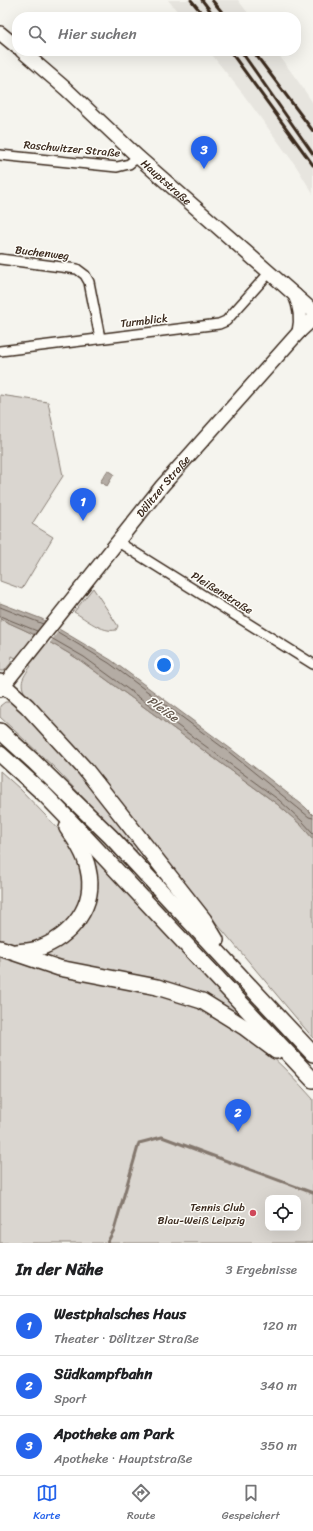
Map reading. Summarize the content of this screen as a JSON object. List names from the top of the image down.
{
  "streets": {
    "main road": ["Hauptstraße", "Dölitzer Straße"],
    "street": [
      "Raschwitzer Straße",
      "Buchenweg",
      "Turmblick",
      "Pleißenstraße"
    ]
  },
  "crossings": [
    ["Raschwitzer Straße", "Hauptstraße"],
    ["Hauptstraße", "Turmblick"],
    ["Buchenweg", "Turmblick"],
    ["Dölitzer Straße", "Pleißenstraße"]
  ],
  "water": ["Pleiße"],
  "places": ["Tennis Club Blau-Weiß Leipzig"],
  "page": {
    "search": "Hier suchen",
    "pins": ["3", "1", "2"],
    "heading": ["In der Nähe", "3 Ergebnisse"],
    "list": [
      {
        "mark": "1",
        "name": "Westphalsches Haus",
        "note": "Theater · Dölitzer Straße",
        "value": "120 m"
      },
      {
        "mark": "2",
        "name": "Südkampfbahn",
        "note": "Sport",
        "value": "340 m"
      },
      {
        "mark": "3",
        "name": "Apotheke am Park",
        "note": "Apotheke · Hauptstraße",
        "value": "350 m"
      }
    ],
    "nav": ["Karte", "Route", "Gespeichert"]
  }
}
